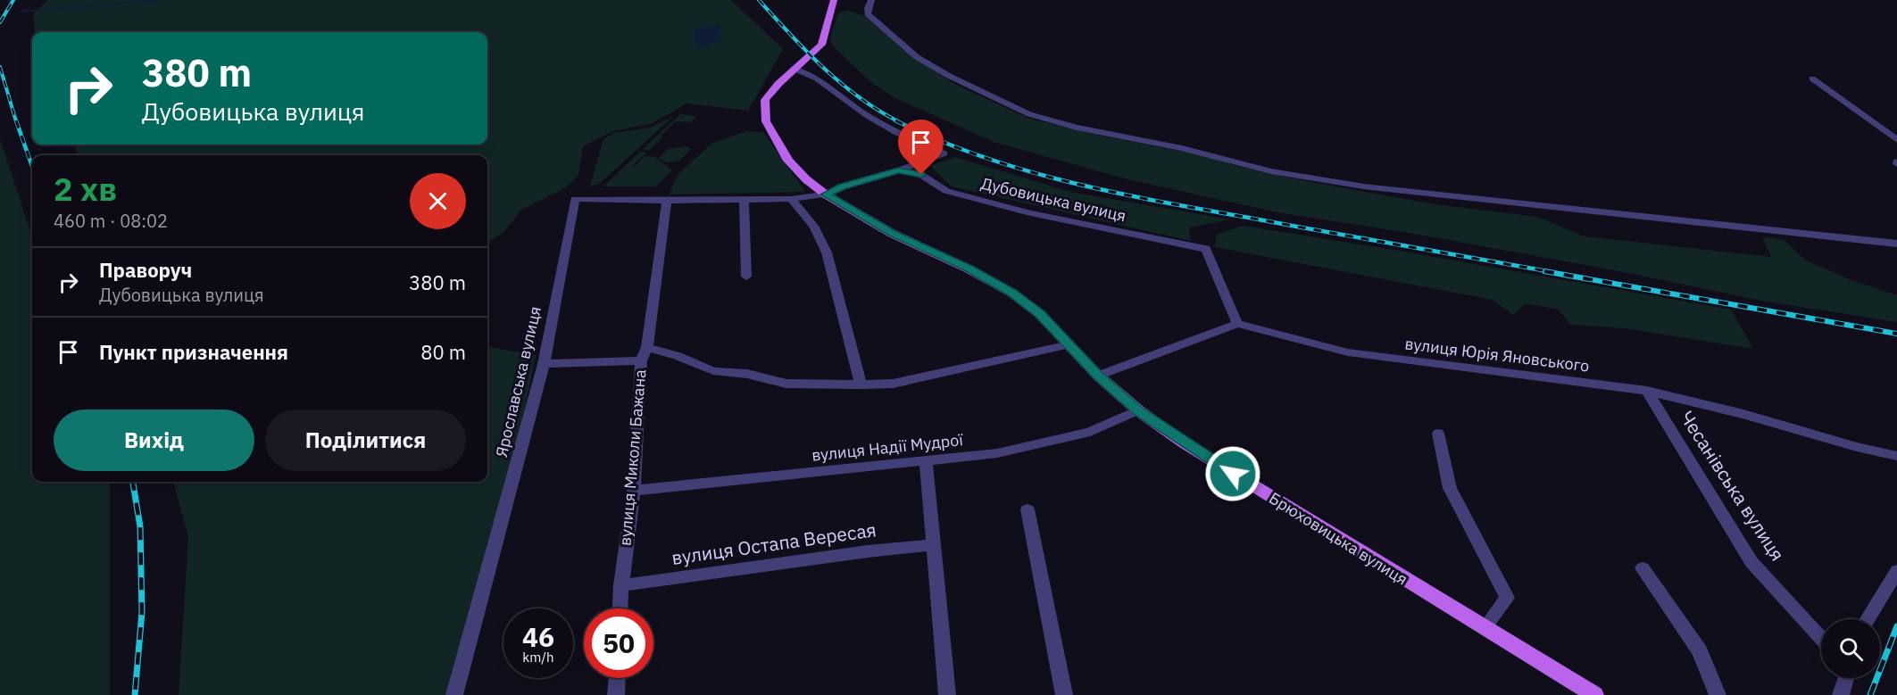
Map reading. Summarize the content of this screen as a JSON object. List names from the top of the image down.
{
  "streets": {
    "main road": ["Брюховицька вулиця"],
    "street": [
      "Дубовицька вулиця",
      "вулиця Юрія Яновського",
      "Ярославська вулиця",
      "вулиця Надії Мудрої",
      "вулиця Миколи Бажана",
      "Чесанівська вулиця",
      "вулиця Остапа Вересая"
    ]
  },
  "crossings": [
    ["Дубовицька вулиця", "вулиця Юрія Яновського"],
    ["Дубовицька вулиця", "Ярославська вулиця"],
    ["Дубовицька вулиця", "вулиця Миколи Бажана"],
    ["Дубовицька вулиця", "Брюховицька вулиця"],
    ["вулиця Юрія Яновського", "Чесанівська вулиця"],
    ["вулиця Надії Мудрої", "вулиця Миколи Бажана"],
    ["вулиця Надії Мудрої", "Брюховицька вулиця"],
    ["вулиця Миколи Бажана", "вулиця Остапа Вересая"]
  ],
  "page": {
    "turn": ["380 m", "Дубовицька вулиця"],
    "heading": ["2 хв", "460 m · 08:02"],
    "list": [
      {
        "name": "Праворуч",
        "note": "Дубовицька вулиця",
        "value": "380 m"
      },
      {
        "name": "Пункт призначення",
        "value": "80 m"
      }
    ],
    "buttons": ["Вихід", "Поділитися"],
    "speed": "46 km/h",
    "limit": "50"
  }
}
